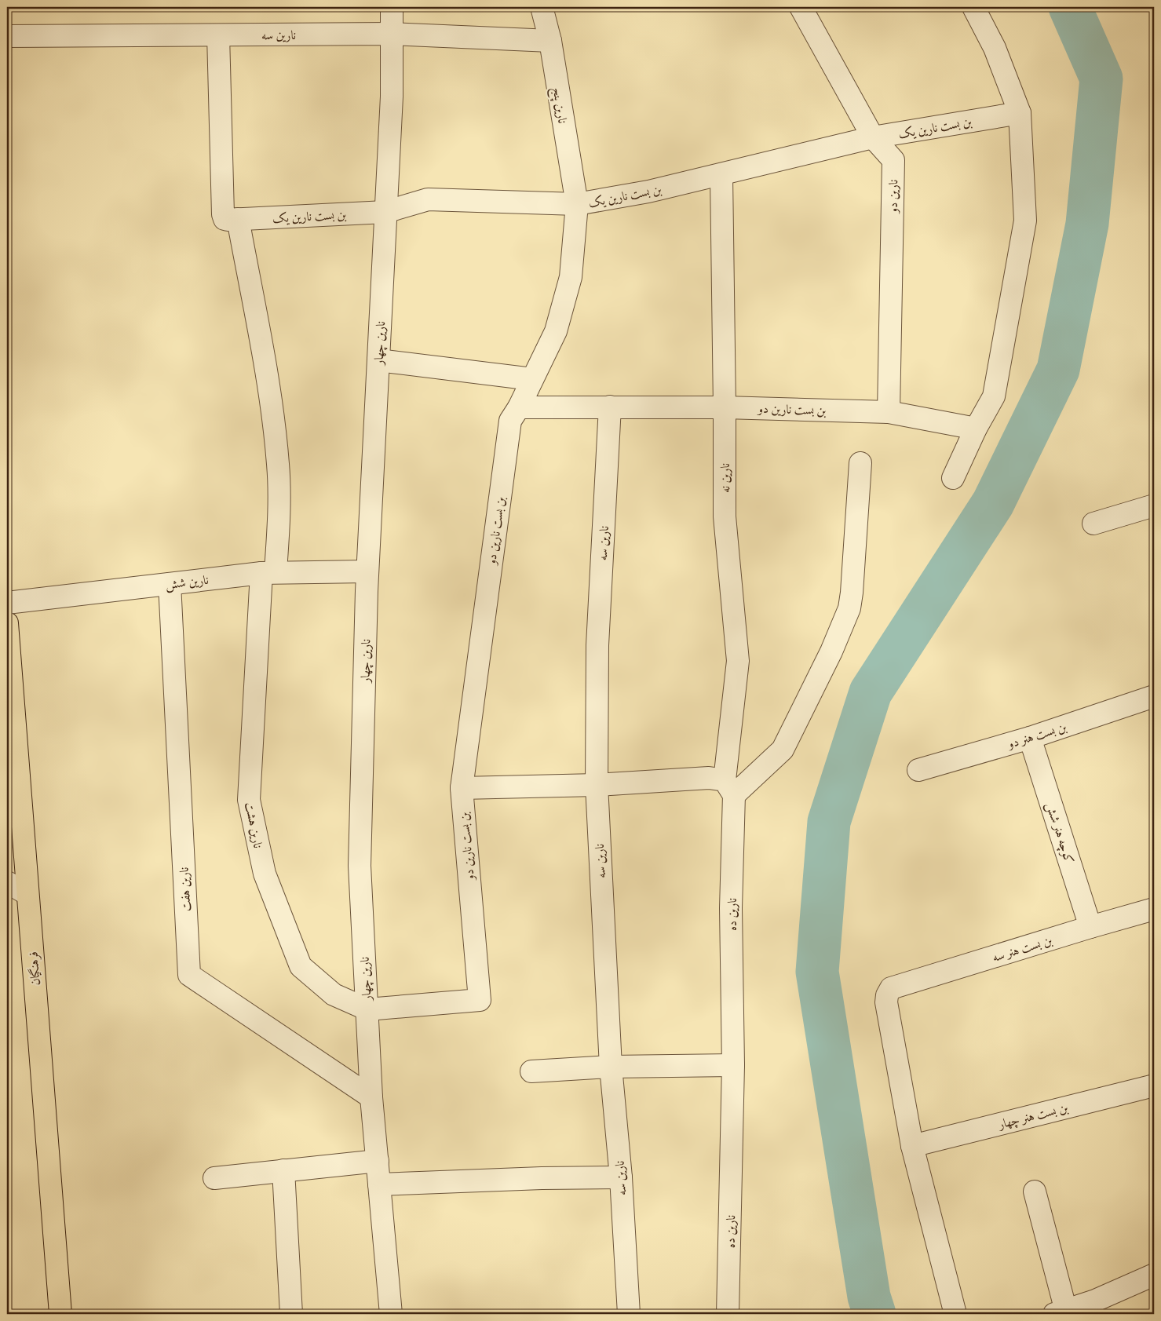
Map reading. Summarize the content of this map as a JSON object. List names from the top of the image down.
{
  "streets": {
    "main road": ["فرهنگیان"],
    "street": [
      "نارین سه",
      "نارین پنج",
      "بن بست نارین یک",
      "نارین دو",
      "نارین چهار",
      "بن بست نارین دو",
      "نارین نه",
      "نارین شش",
      "بن بست هنر دو",
      "نارین هشت",
      "کوچه هنر شش",
      "نارین هفت",
      "نارین ده",
      "بن بست هنر سه",
      "بن بست هنر چهار"
    ]
  },
  "crossings": [
    ["نارین سه", "نارین پنج"],
    ["نارین سه", "نارین چهار"],
    ["نارین سه", "بن بست نارین دو"],
    ["نارین سه", "نارین هشت"],
    ["نارین پنج", "بن بست نارین یک"],
    ["نارین پنج", "بن بست نارین دو"],
    ["بن بست نارین یک", "نارین دو"],
    ["بن بست نارین یک", "نارین چهار"],
    ["بن بست نارین یک", "نارین نه"],
    ["بن بست نارین یک", "نارین هشت"],
    ["نارین دو", "بن بست نارین دو"],
    ["نارین چهار", "بن بست نارین دو"],
    ["نارین چهار", "نارین شش"],
    ["نارین چهار", "نارین هشت"],
    ["نارین چهار", "نارین هفت"],
    ["بن بست نارین دو", "نارین نه"],
    ["بن بست نارین دو", "نارین هشت"],
    ["نارین نه", "نارین ده"],
    ["نارین شش", "نارین هشت"],
    ["نارین شش", "نارین هفت"],
    ["بن بست هنر دو", "کوچه هنر شش"],
    ["کوچه هنر شش", "بن بست هنر سه"],
    ["بن بست هنر سه", "بن بست هنر چهار"]
  ]
}
